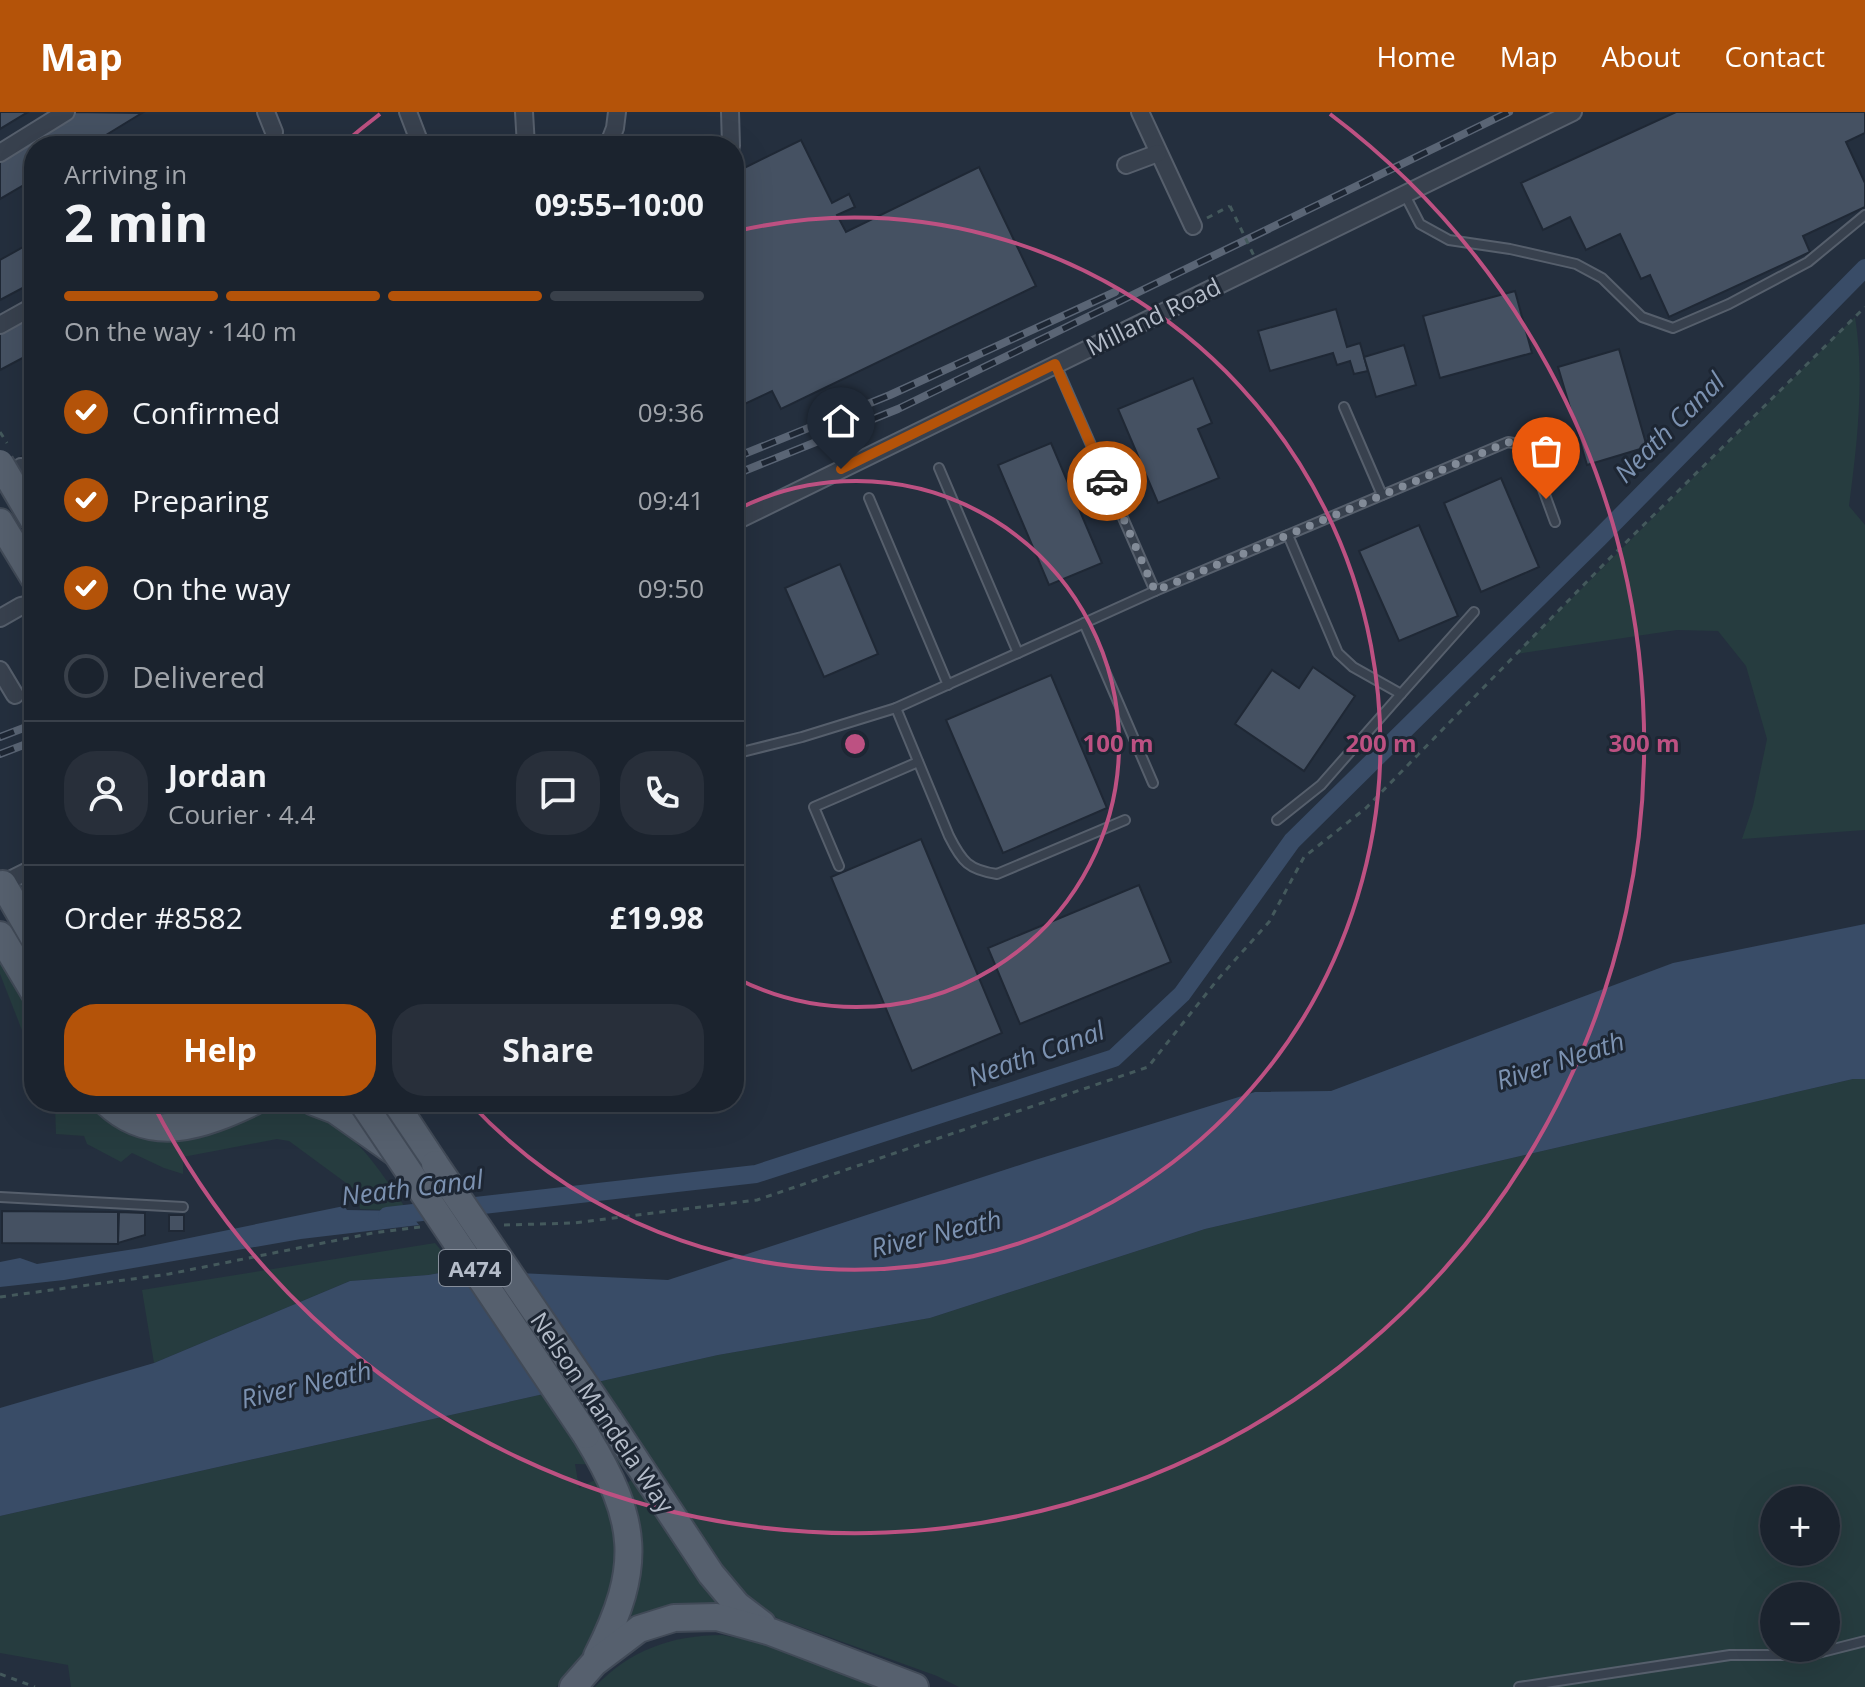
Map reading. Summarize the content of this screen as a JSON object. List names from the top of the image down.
{
  "streets": {
    "main road": ["A474", "Nelson Mandela Way"],
    "street": ["Milland Road"]
  },
  "water": ["Neath Canal", "River Neath"],
  "page": {
    "header": "Map",
    "nav": [
      "Home",
      "Map",
      "About",
      "Contact"
    ],
    "heading": ["2 min", "Arriving in", "09:55–10:00"],
    "panel": [
      "Jordan",
      "Courier · 4.4",
      "Order #8582",
      "£19.98"
    ],
    "bar": "On the way · 140 m",
    "list": [
      ["Confirmed", "09:36"],
      ["Preparing", "09:41"],
      ["On the way", "09:50"],
      "Delivered"
    ],
    "buttons": ["Help", "Share"],
    "map_buttons": ["+", "−"]
  },
  "rings": ["100 m", "200 m", "300 m"]
}
